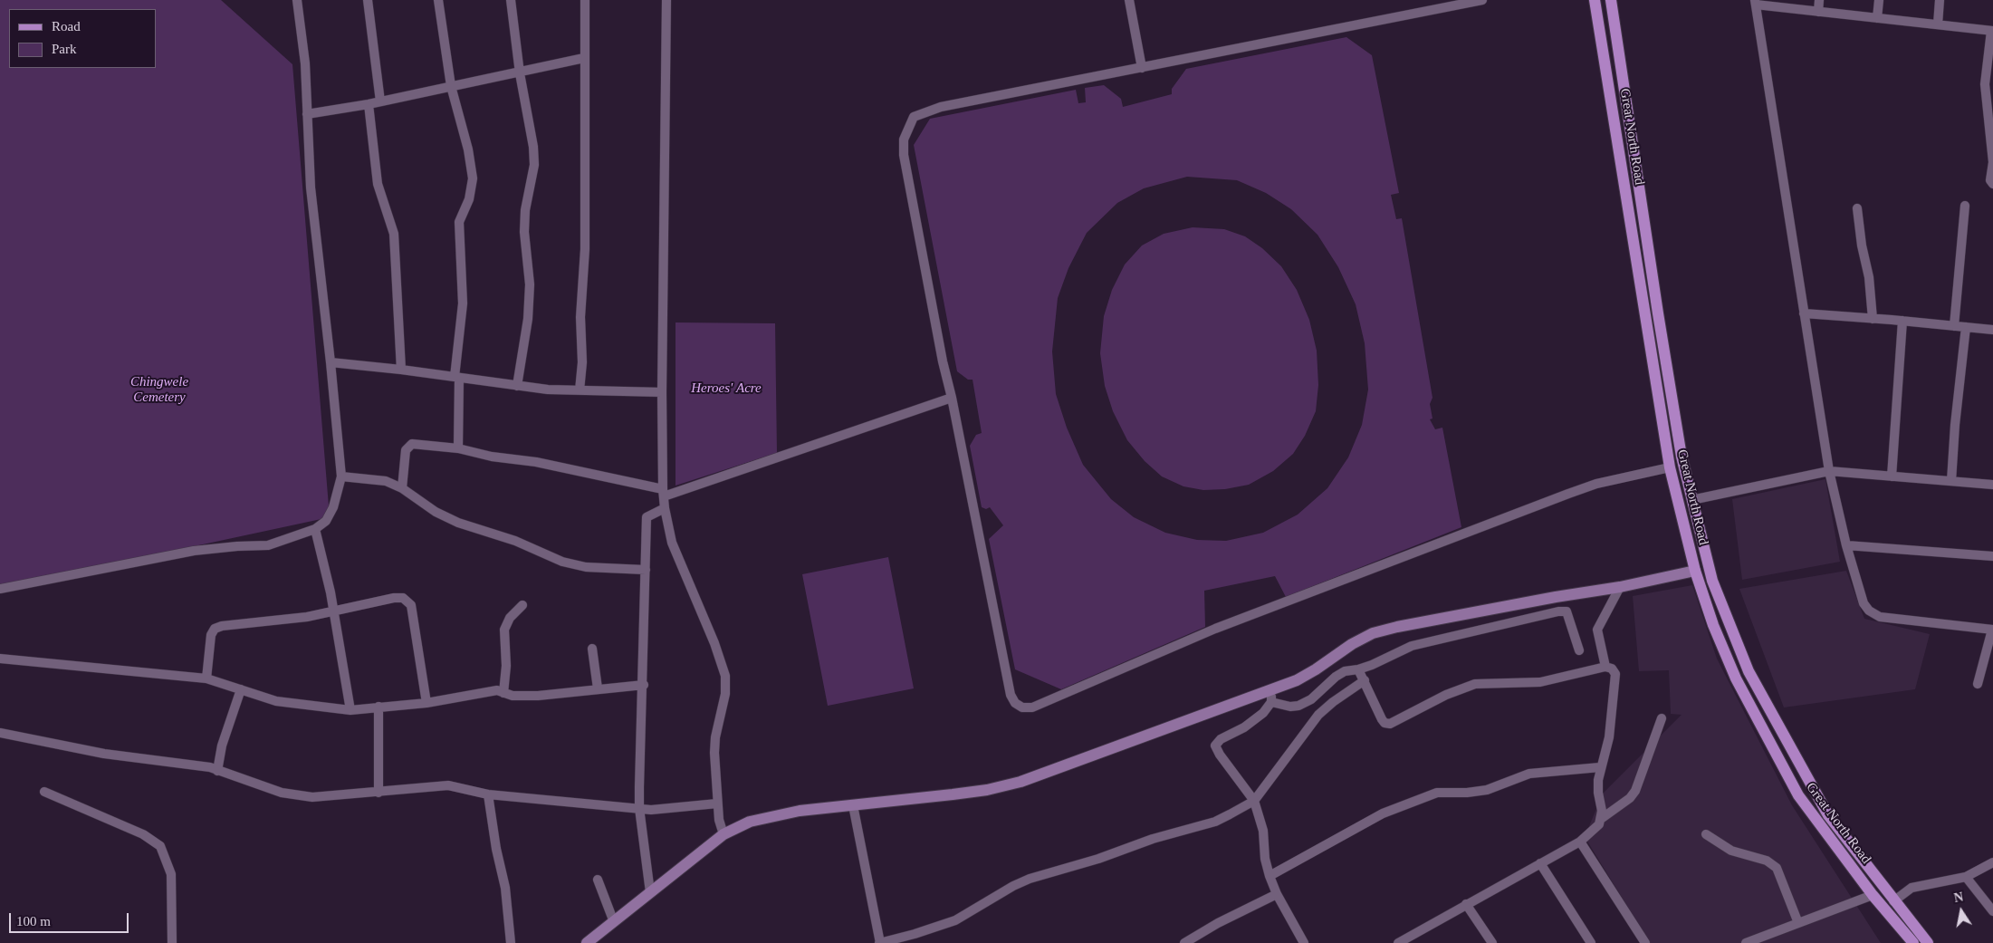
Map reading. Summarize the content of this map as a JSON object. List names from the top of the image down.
{
  "streets": {
    "main road": ["Great North Road"]
  },
  "parks": ["Chingwele Cemetery", "Heroes' Acre"],
  "legend": ["Road", "Park"],
  "scale_bar": "100 m",
  "north": "top"
}
